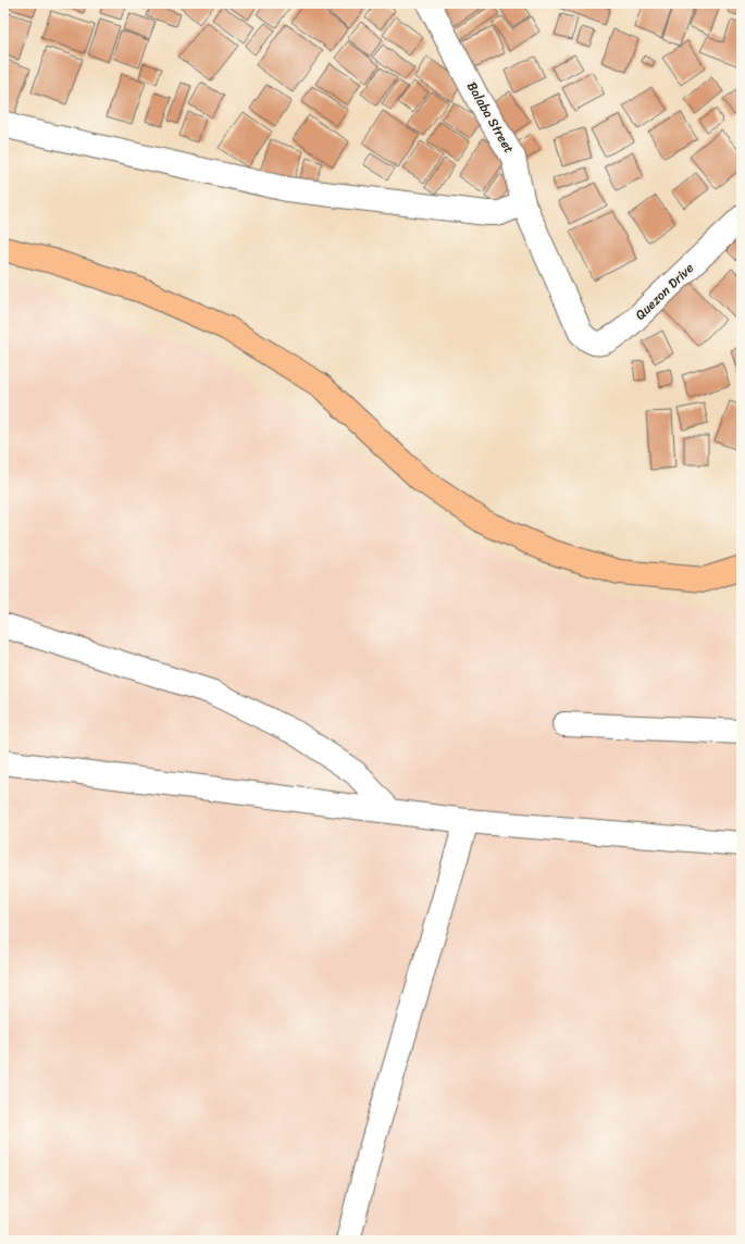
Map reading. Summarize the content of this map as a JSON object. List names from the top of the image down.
{
  "streets": {
    "street": ["Balaba Street", "Quezon Drive"]
  },
  "crossings": [
    ["Balaba Street", "Quezon Drive"]
  ]
}
